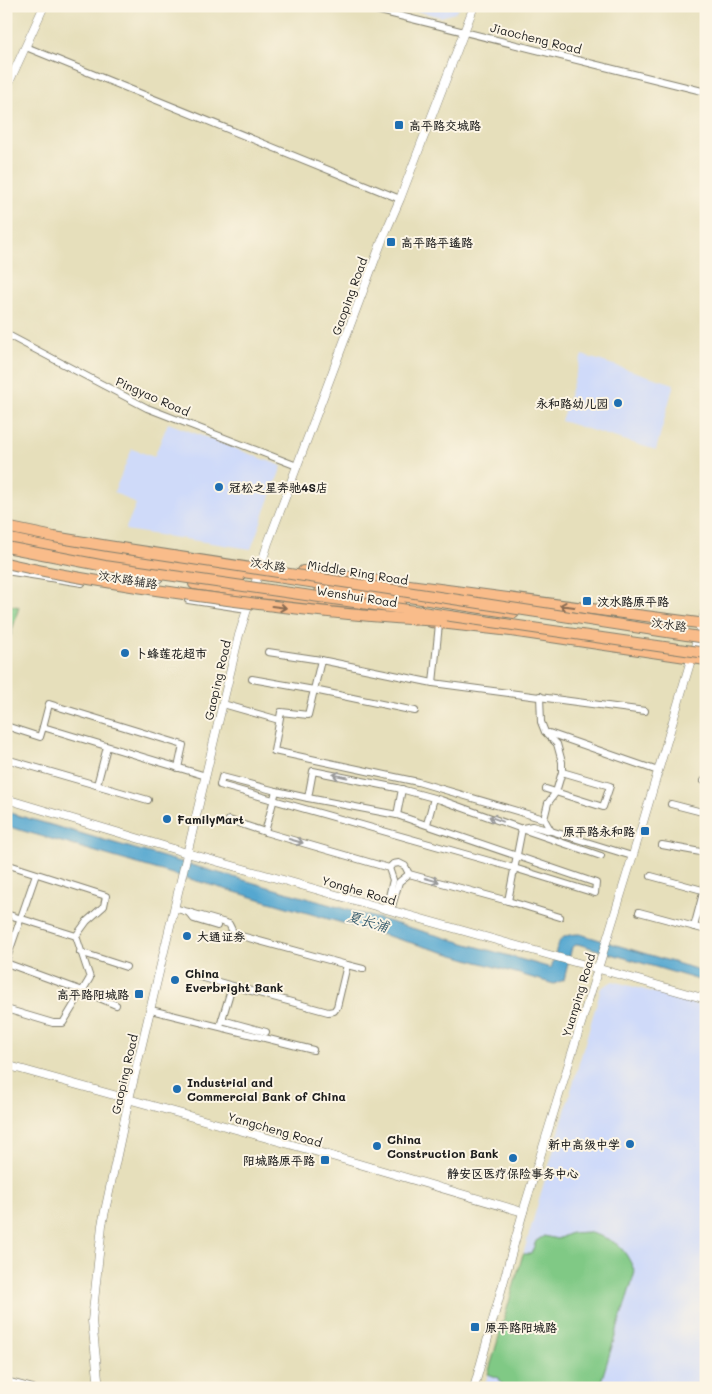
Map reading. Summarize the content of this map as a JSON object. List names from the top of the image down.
{
  "streets": {
    "main road": ["汶水路", "Middle Ring Road", "Wenshui Road"],
    "street": [
      "Jiaocheng Road",
      "Gaoping Road",
      "Pingyao Road",
      "汶水路辅路",
      "Yonghe Road",
      "Yuanping Road",
      "Yangcheng Road"
    ]
  },
  "crossings": [
    ["Jiaocheng Road", "Gaoping Road"],
    ["Gaoping Road", "Pingyao Road"],
    ["Gaoping Road", "汶水路"],
    ["Gaoping Road", "汶水路辅路"],
    ["Gaoping Road", "Wenshui Road"],
    ["Gaoping Road", "Yonghe Road"],
    ["Gaoping Road", "Yangcheng Road"],
    ["汶水路", "Middle Ring Road"],
    ["汶水路", "Wenshui Road"],
    ["汶水路", "Yuanping Road"],
    ["Middle Ring Road", "Wenshui Road"],
    ["Middle Ring Road", "Yuanping Road"],
    ["Wenshui Road", "Yuanping Road"],
    ["Yonghe Road", "Yuanping Road"],
    ["Yuanping Road", "Yangcheng Road"]
  ],
  "water": ["夏长浦"],
  "places": {
    "transit": [
      "高平路交城路",
      "高平路平遥路",
      "汶水路原平路",
      "原平路永和路",
      "高平路阳城路",
      "阳城路原平路",
      "原平路阳城路"
    ],
    "other": [
      "永和路幼儿园",
      "冠松之星奔驰4S店",
      "卜蜂莲花超市",
      "FamilyMart",
      "大通证券",
      "China Everbright Bank",
      "Industrial and Commercial Bank of China",
      "新中高级中学",
      "China Construction Bank",
      "静安区医疗保险事务中心"
    ]
  }
}
